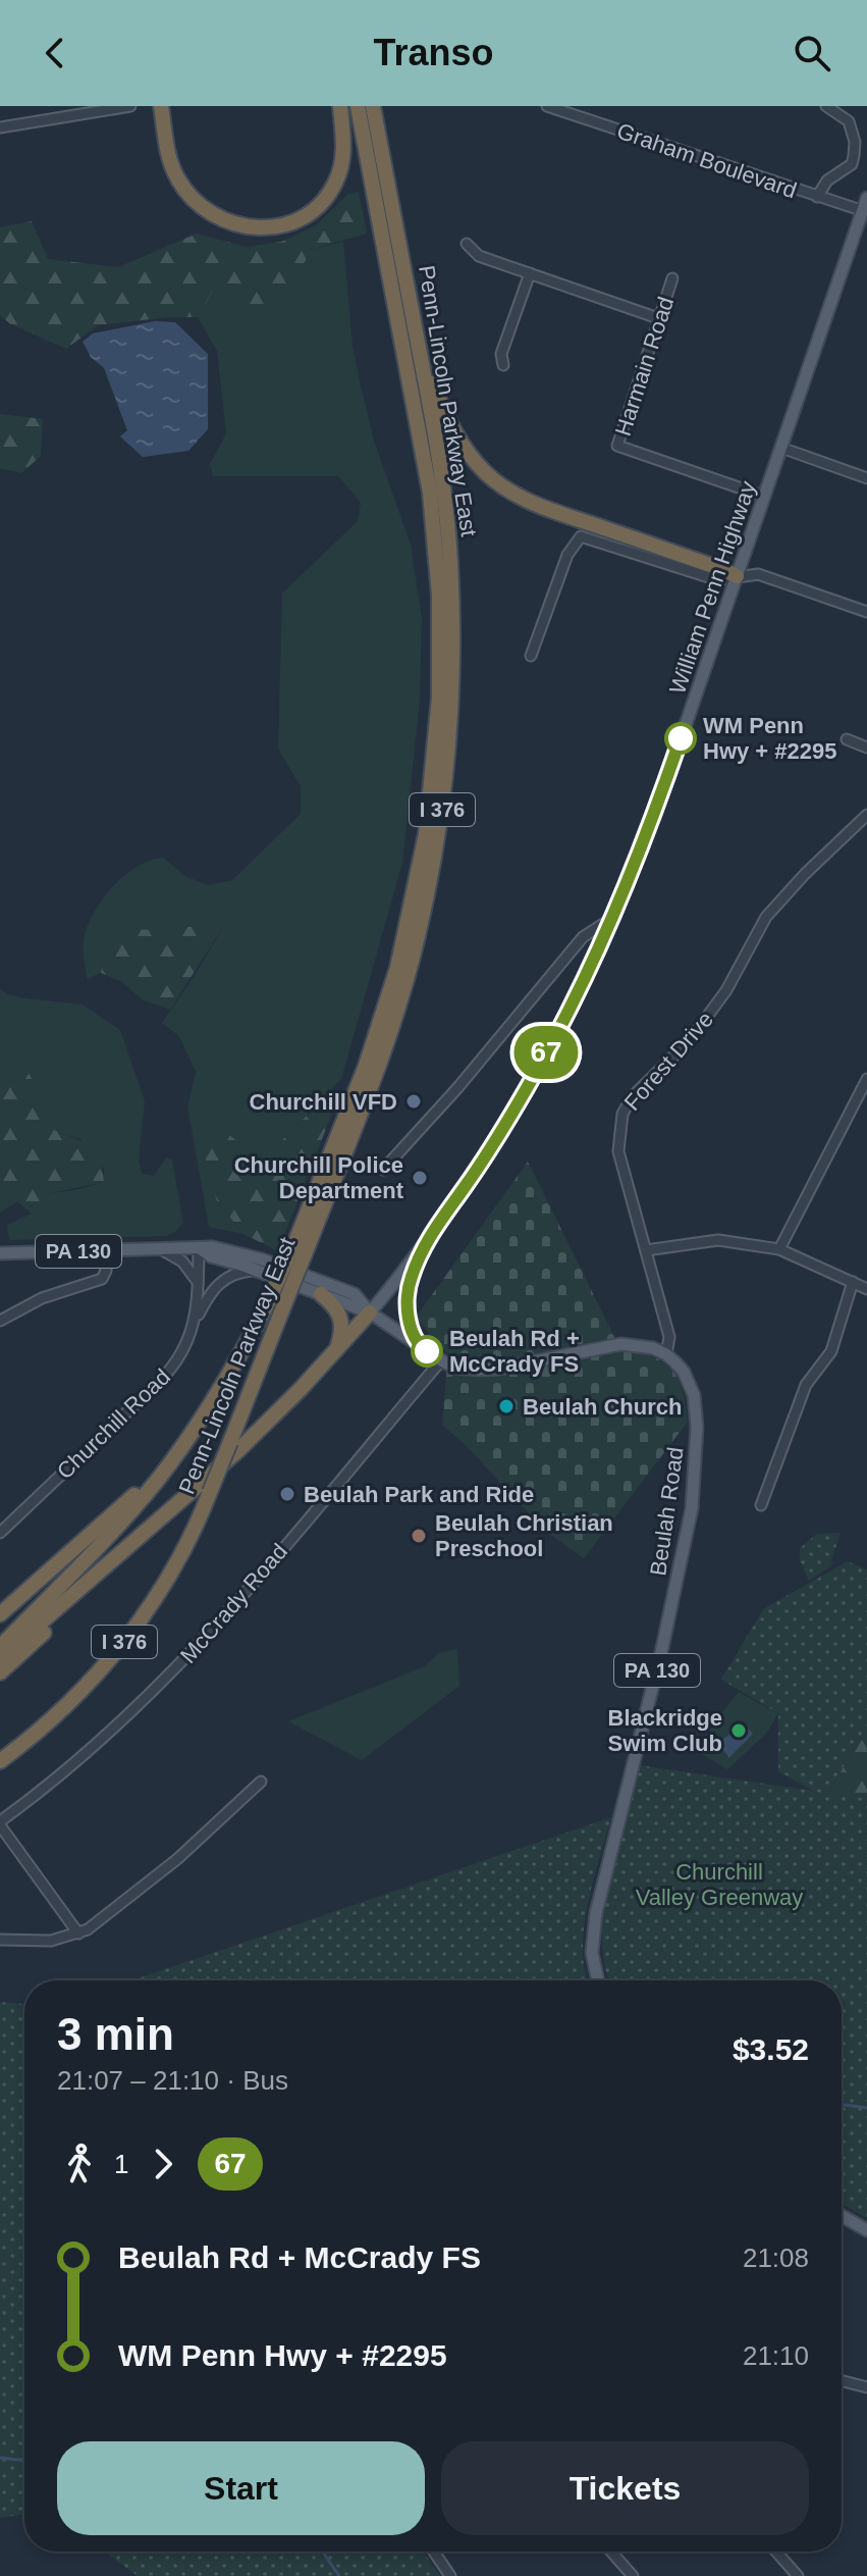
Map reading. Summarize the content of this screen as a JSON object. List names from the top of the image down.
{
  "streets": {
    "highway": ["Penn-Lincoln Parkway East", "I 376"],
    "main road": ["William Penn Highway", "PA 130", "Beulah Road"],
    "street": [
      "Graham Boulevard",
      "Harmain Road",
      "Forest Drive",
      "Churchill Road",
      "McCrady Road"
    ]
  },
  "crossings": [
    ["Graham Boulevard", "William Penn Highway"],
    ["Harmain Road", "William Penn Highway"],
    ["William Penn Highway", "PA 130"],
    ["Forest Drive", "PA 130"],
    ["Forest Drive", "Beulah Road"],
    ["PA 130", "Churchill Road"],
    ["PA 130", "Beulah Road"],
    ["PA 130", "McCrady Road"]
  ],
  "parks": ["Churchill Valley Greenway"],
  "places": [
    "WM Penn Hwy + #2295",
    "Churchill VFD",
    "Churchill Police Department",
    "Beulah Rd + McCrady FS",
    "Beulah Church",
    "Beulah Park and Ride",
    "Beulah Christian Preschool",
    "Blackridge Swim Club"
  ],
  "lines": ["bus line 67"],
  "page": {
    "header": "Transo",
    "on_map": "67",
    "heading": ["3 min", "21:07 – 21:10 · Bus", "$3.52"],
    "legs": ["1", "67"],
    "list": [
      {
        "name": "Beulah Rd + McCrady FS",
        "value": "21:08"
      },
      {
        "name": "WM Penn Hwy + #2295",
        "value": "21:10"
      }
    ],
    "buttons": ["Start", "Tickets"]
  }
}
